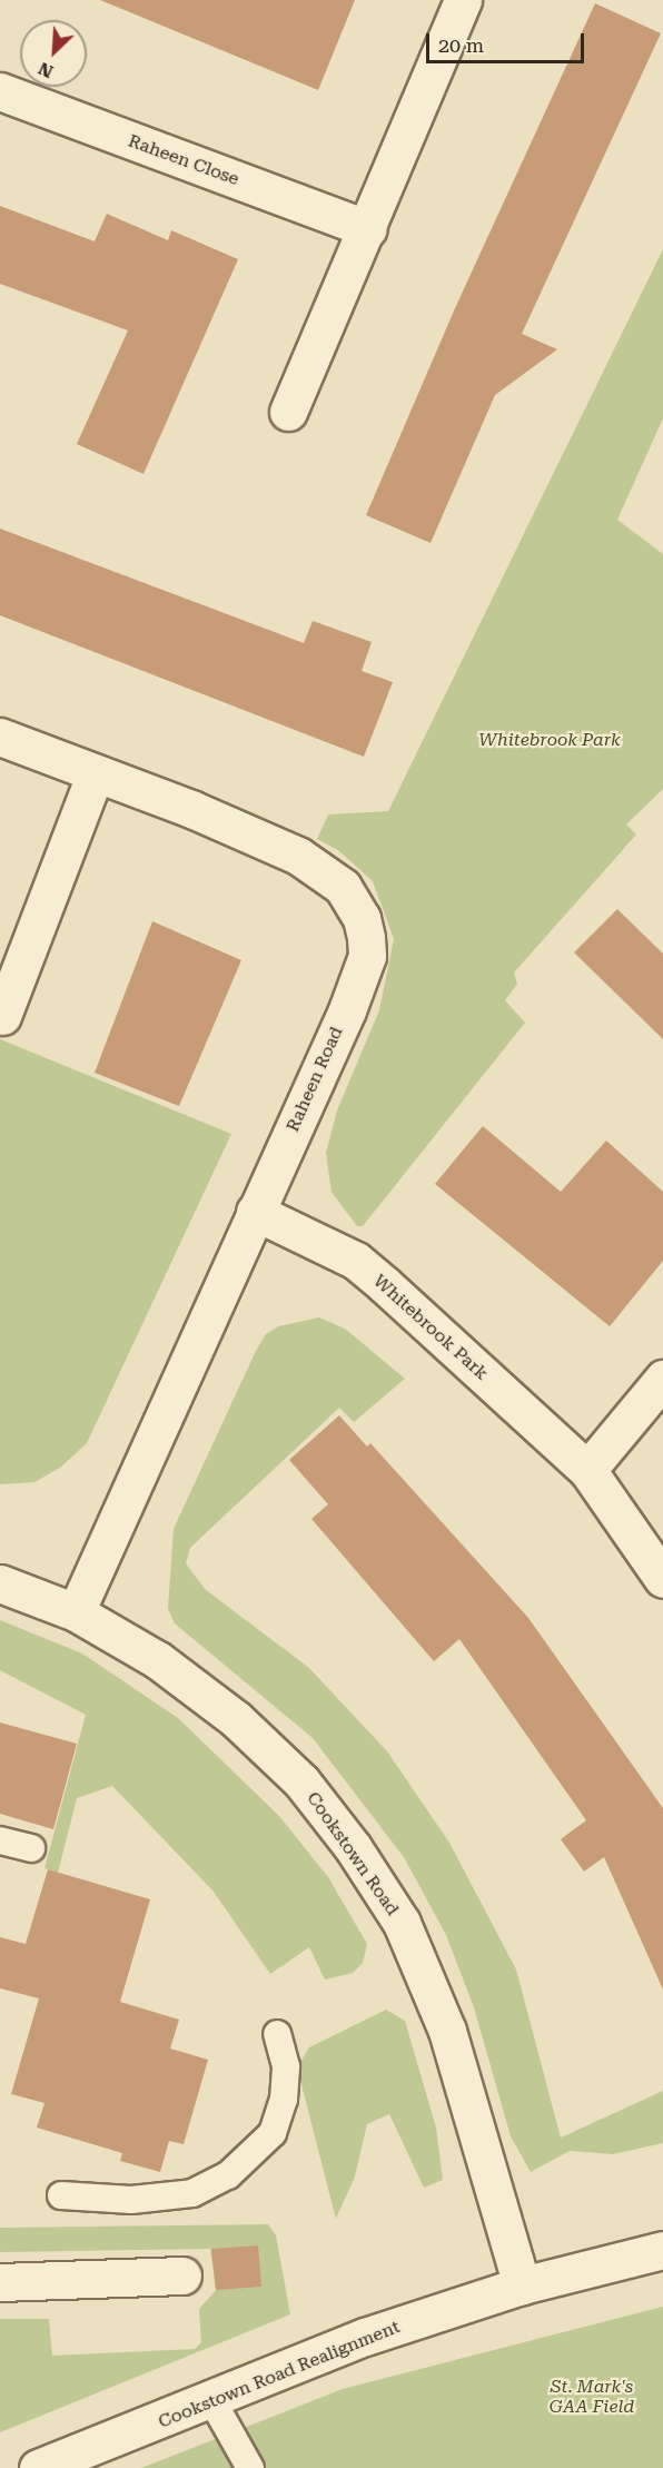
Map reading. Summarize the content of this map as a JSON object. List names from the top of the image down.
{
  "streets": {
    "street": [
      "Raheen Close",
      "Raheen Road",
      "Whitebrook Park",
      "Cookstown Road",
      "Cookstown Road Realignment"
    ]
  },
  "crossings": [
    ["Raheen Road", "Whitebrook Park"],
    ["Raheen Road", "Cookstown Road"],
    ["Cookstown Road", "Cookstown Road Realignment"]
  ],
  "parks": ["Whitebrook Park", "St. Mark's GAA Field"],
  "scale_bar": "20 m",
  "north": "bottom left"
}
